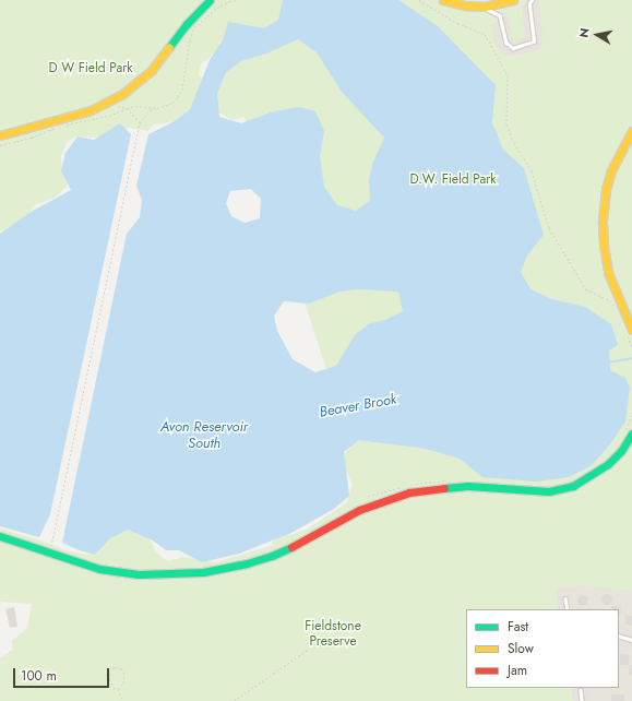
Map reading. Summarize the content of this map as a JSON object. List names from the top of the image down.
{
  "water": ["Beaver Brook", "Avon Reservoir South"],
  "parks": ["D W Field Park", "D.W. Field Park", "Fieldstone Preserve"],
  "legend": ["Fast", "Slow", "Jam"],
  "scale_bar": "100 m",
  "north": "left"
}
